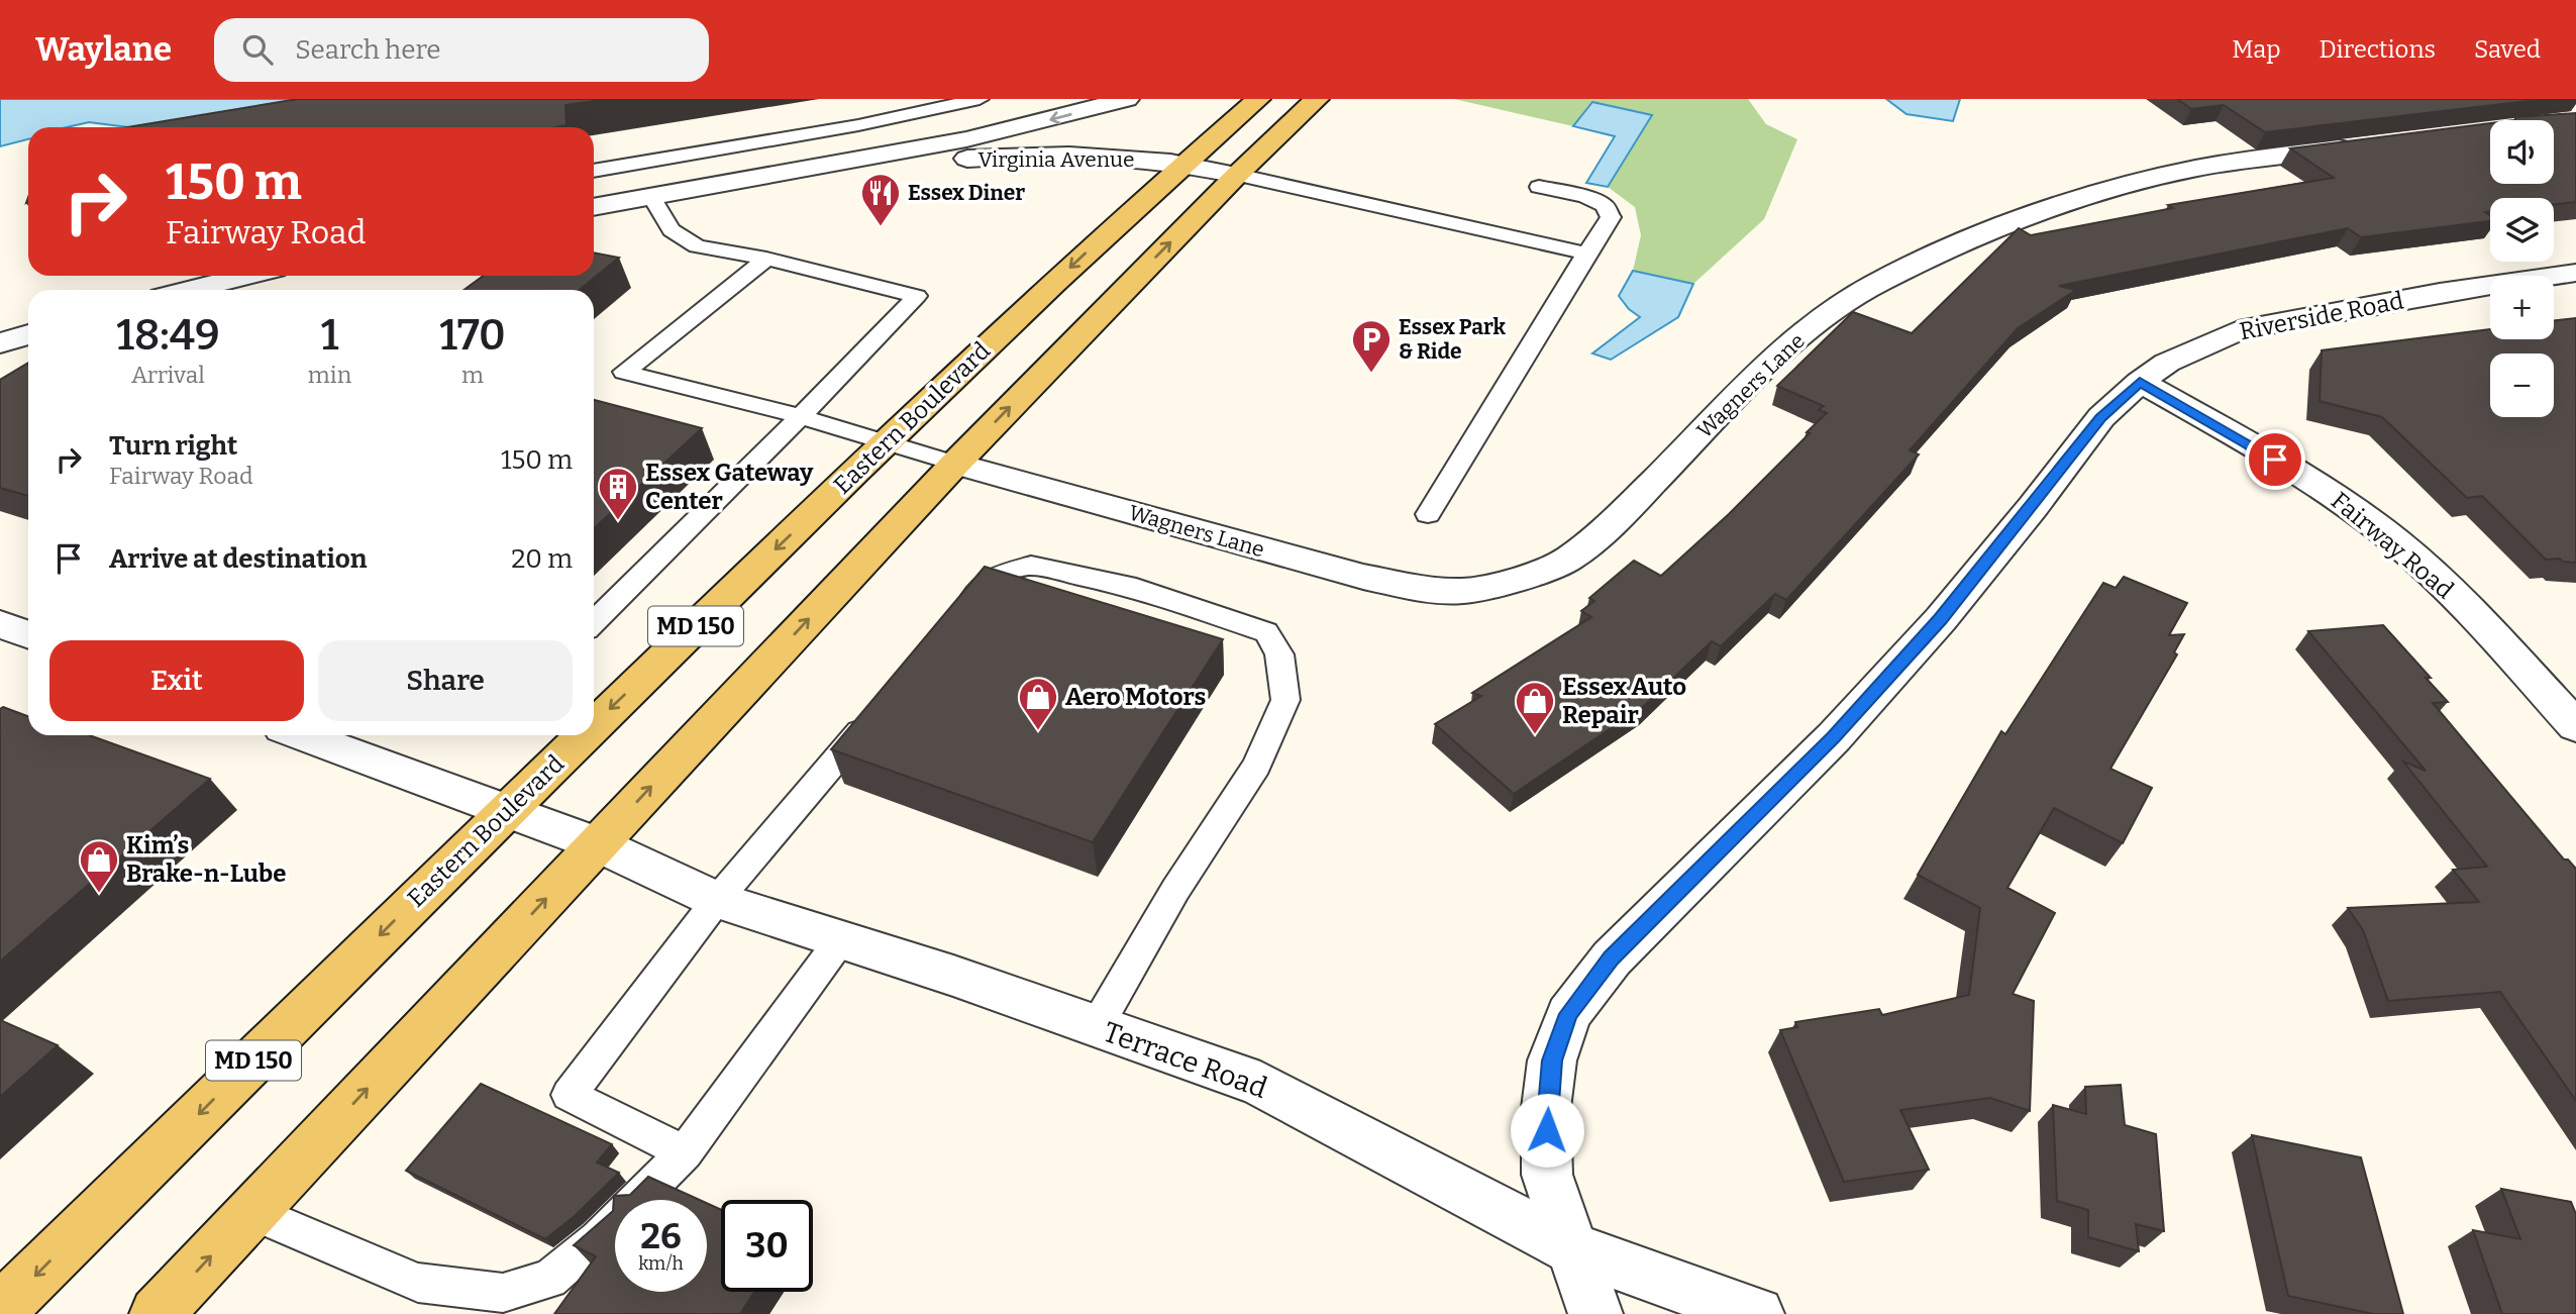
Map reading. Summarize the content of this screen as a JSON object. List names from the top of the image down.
{
  "streets": {
    "main road": ["Eastern Boulevard", "MD 150"],
    "street": [
      "Virginia Avenue",
      "Riverside Road",
      "Wagners Lane",
      "Fairway Road",
      "Terrace Road"
    ]
  },
  "crossings": [
    ["Virginia Avenue", "Eastern Boulevard"],
    ["Virginia Avenue", "MD 150"],
    ["Riverside Road", "Fairway Road"],
    ["Riverside Road", "Terrace Road"],
    ["Wagners Lane", "MD 150"],
    ["Eastern Boulevard", "Terrace Road"],
    ["MD 150", "Terrace Road"]
  ],
  "places": {
    "restaurant": ["Essex Diner"],
    "parking": ["Essex Park & Ride"],
    "building": ["Essex Gateway Center"],
    "shop": ["Aero Motors", "Essex Auto Repair", "Kim’s Brake-n-Lube"]
  },
  "page": {
    "header": "Waylane",
    "search": "Search here",
    "nav": ["Map", "Directions", "Saved"],
    "map_buttons": ["+", "−"],
    "turn": ["150 m", "Fairway Road"],
    "eta": [
      "18:49",
      "Arrival",
      "1",
      "min",
      "170",
      "m"
    ],
    "list": [
      {
        "name": "Turn right",
        "note": "Fairway Road",
        "value": "150 m"
      },
      {
        "name": "Arrive at destination",
        "value": "20 m"
      }
    ],
    "buttons": ["Exit", "Share"],
    "speed": "26 km/h",
    "limit": "30"
  }
}
